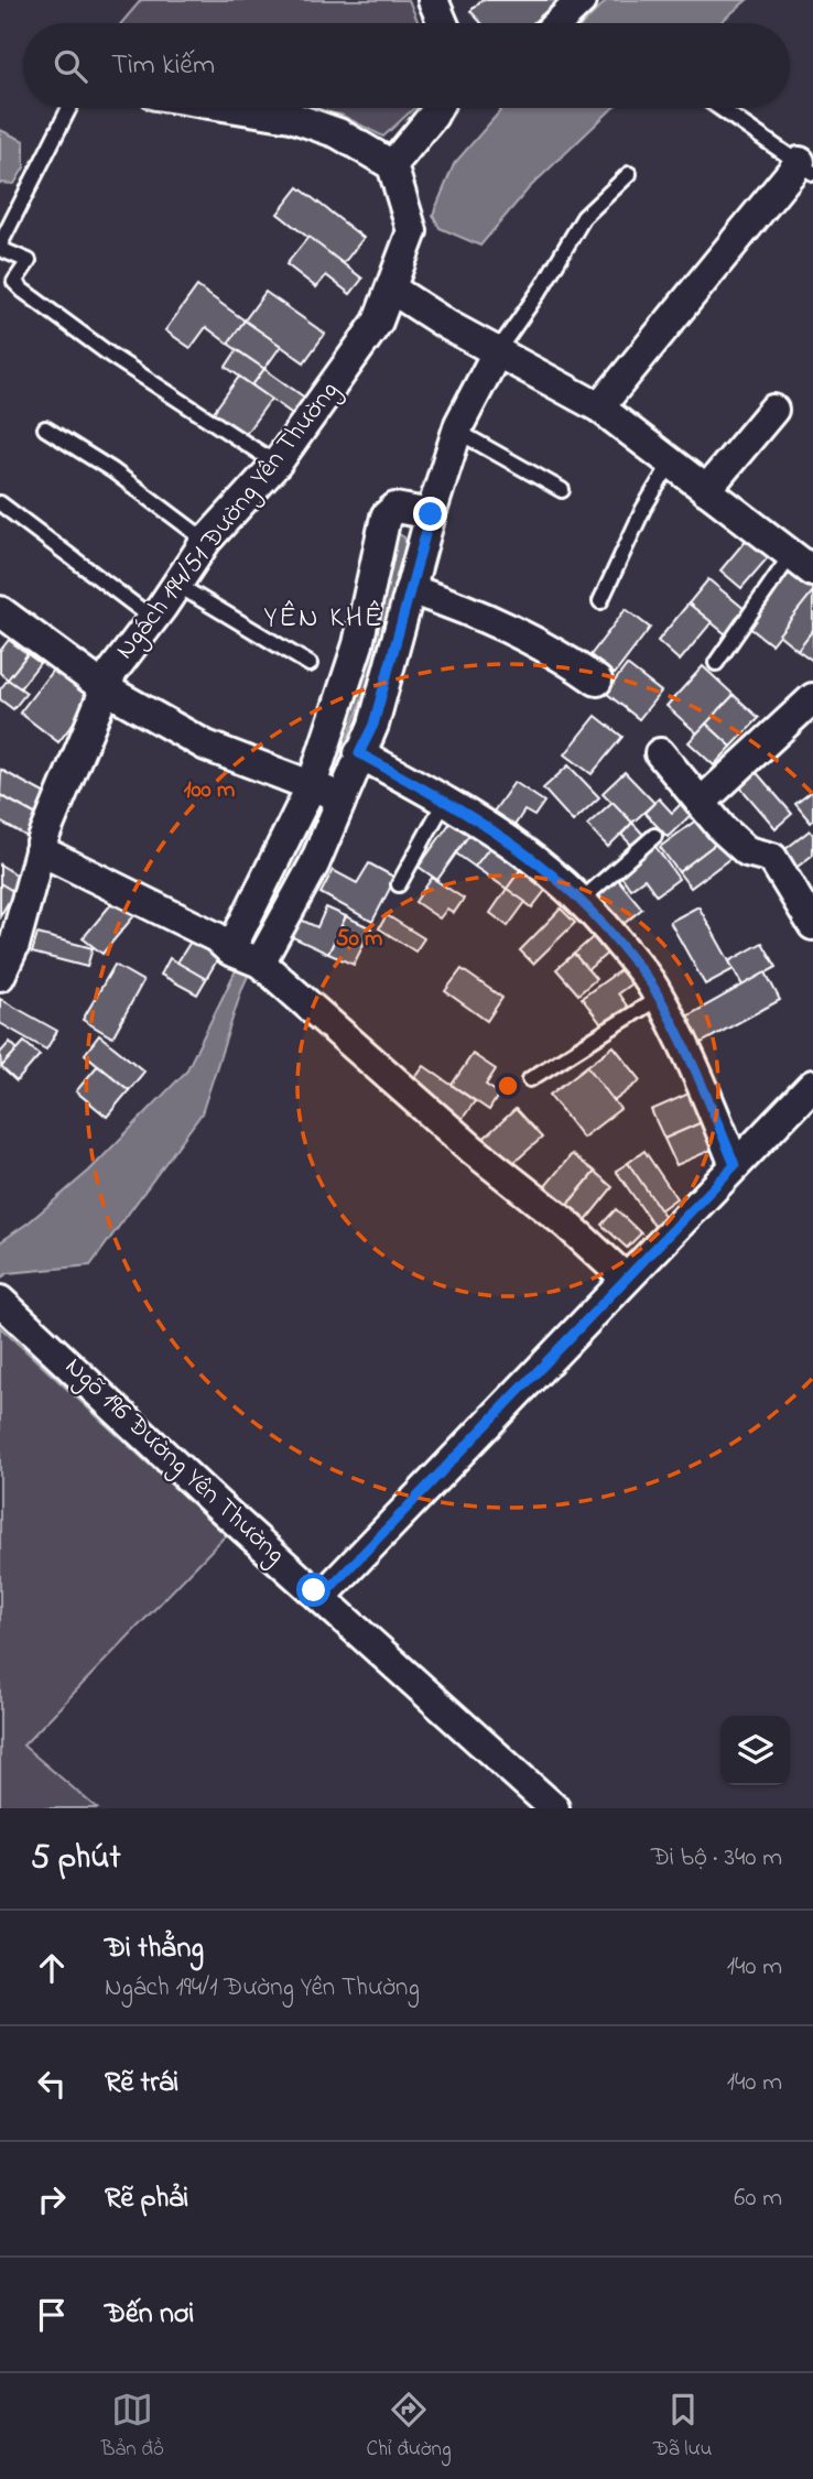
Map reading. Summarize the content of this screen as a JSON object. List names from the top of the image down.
{
  "streets": {
    "street": ["Ngách 194/51 Đường Yên Thường", "Ngõ 196 Đường Yên Thường"]
  },
  "districts": ["YÊN KHÊ"],
  "page": {
    "search": "Tìm kiếm",
    "heading": ["5 phút", "Đi bộ · 340 m"],
    "list": [
      ["Đi thẳng", "Ngách 194/1 Đường Yên Thường", "140 m"],
      ["Rẽ trái", "140 m"],
      ["Rẽ phải", "60 m"],
      "Đến nơi"
    ],
    "nav": ["Bản đồ", "Chỉ đường", "Đã lưu"]
  },
  "rings": ["100 m", "50 m"]
}
